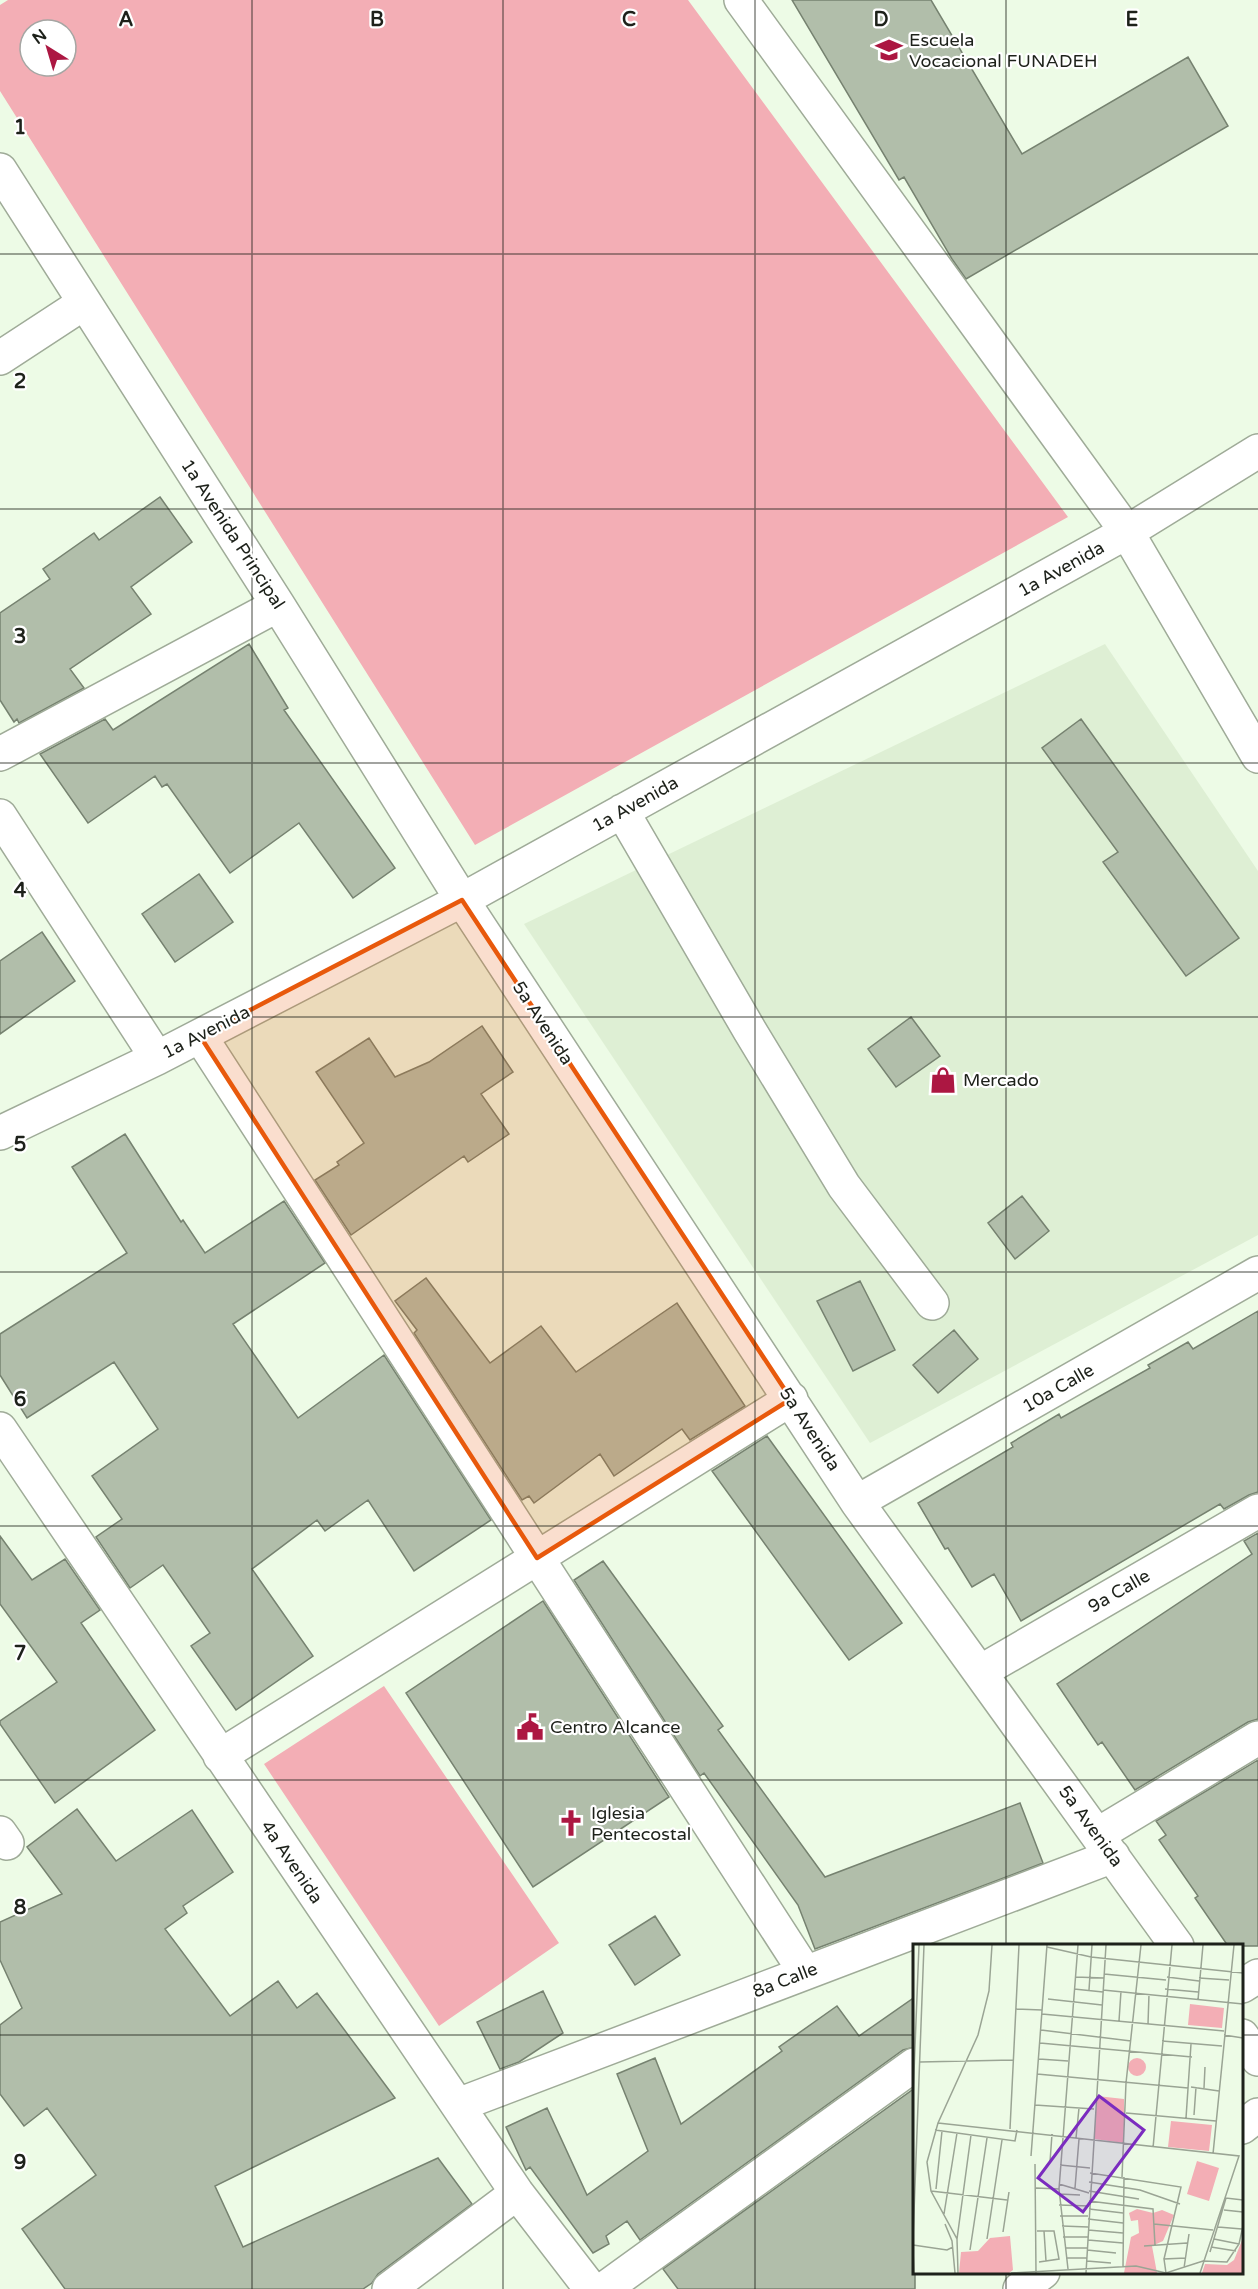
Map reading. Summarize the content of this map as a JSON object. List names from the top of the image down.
{
  "streets": {
    "street": [
      "1a Avenida Principal",
      "1a Avenida",
      "5a Avenida",
      "10a Calle",
      "9a Calle",
      "4a Avenida",
      "8a Calle"
    ]
  },
  "crossings": [
    ["1a Avenida Principal", "1a Avenida"],
    ["1a Avenida Principal", "5a Avenida"],
    ["1a Avenida", "5a Avenida"],
    ["5a Avenida", "10a Calle"],
    ["5a Avenida", "9a Calle"],
    ["5a Avenida", "8a Calle"],
    ["4a Avenida", "8a Calle"]
  ],
  "places": {
    "school or university": ["Escuela Vocacional FUNADEH"],
    "shop": ["Mercado"],
    "public building": ["Centro Alcance"],
    "church": ["Iglesia Pentecostal"]
  },
  "north": "top left",
  "grid": {
    "columns": [
      "A",
      "B",
      "C",
      "D",
      "E"
    ],
    "rows": [
      "1",
      "2",
      "3",
      "4",
      "5",
      "6",
      "7",
      "8",
      "9"
    ]
  }
}
